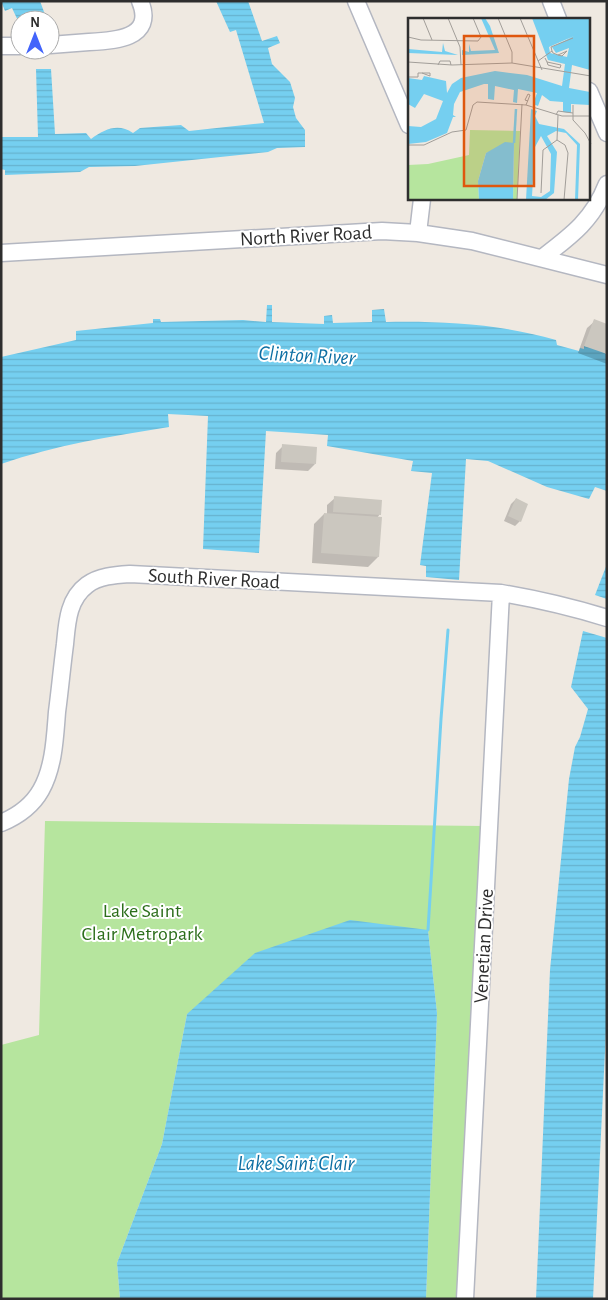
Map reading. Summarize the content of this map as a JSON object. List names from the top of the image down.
{
  "streets": {
    "street": ["North River Road", "South River Road", "Venetian Drive"]
  },
  "crossings": [
    ["South River Road", "Venetian Drive"]
  ],
  "water": ["Clinton River", "Lake Saint Clair"],
  "parks": ["Lake Saint Clair Metropark"],
  "north": "top"
}
